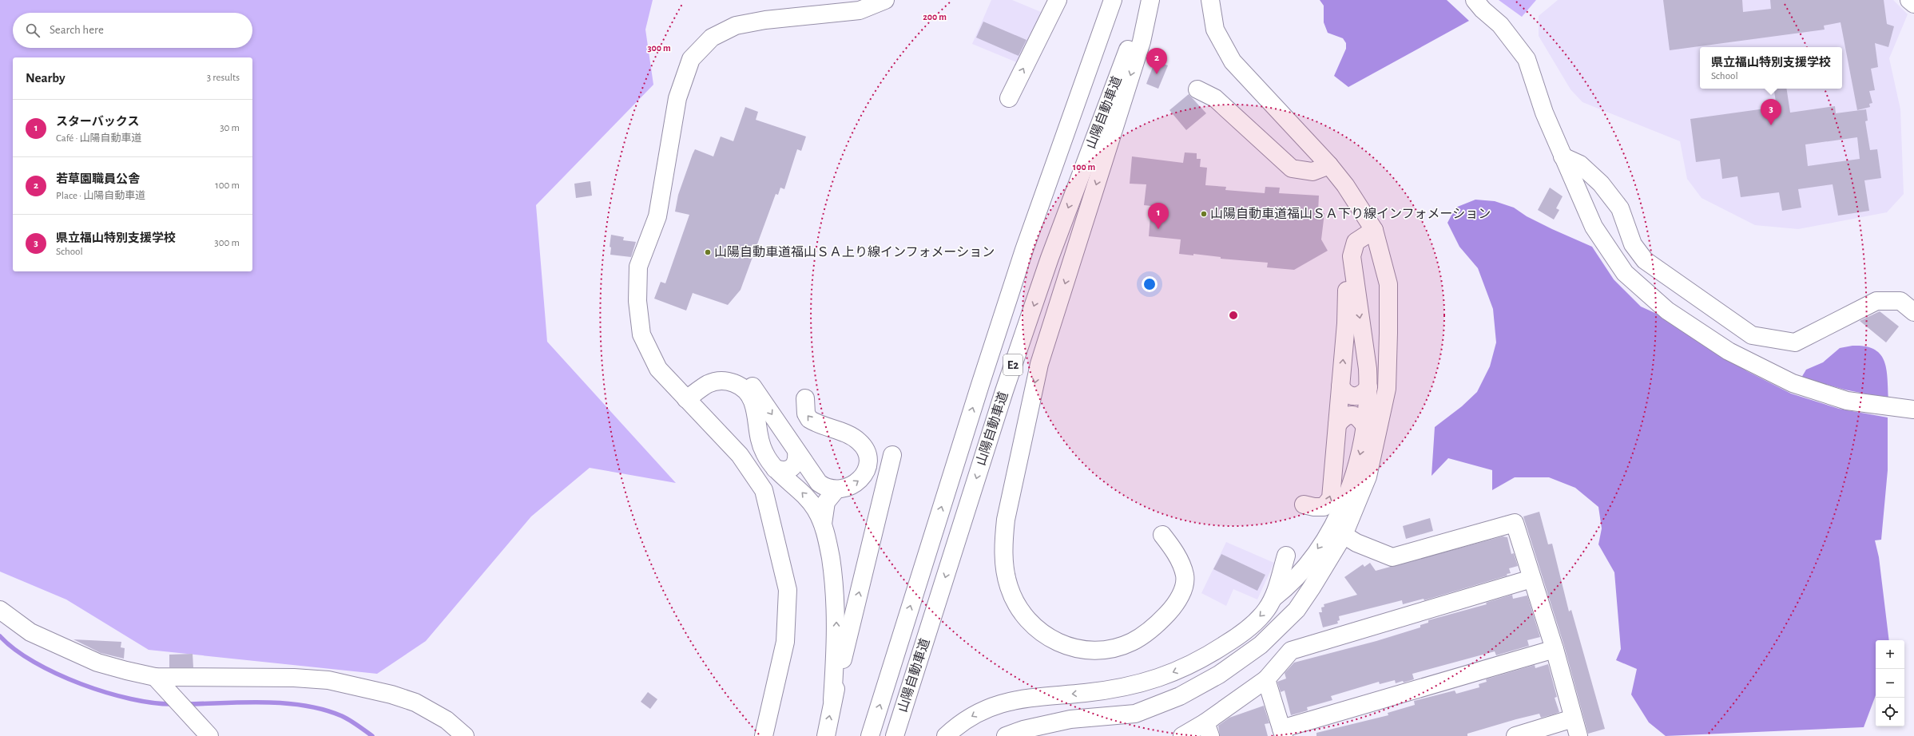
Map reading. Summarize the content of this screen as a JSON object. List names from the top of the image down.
{
  "streets": {
    "main road": ["山陽自動車道", "E2"]
  },
  "places": ["山陽自動車道福山ＳＡ下り線インフォメーション", "山陽自動車道福山ＳＡ上り線インフォメーション"],
  "page": {
    "search": "Search here",
    "popup": ["県立福山特別支援学校", "School"],
    "pins": ["2", "3", "1"],
    "heading": ["Nearby", "3 results"],
    "list": [
      {
        "mark": "1",
        "name": "スターバックス",
        "note": "Café · 山陽自動車道",
        "value": "30 m"
      },
      {
        "mark": "2",
        "name": "若草園職員公舎",
        "note": "Place · 山陽自動車道",
        "value": "100 m"
      },
      {
        "mark": "3",
        "name": "県立福山特別支援学校",
        "note": "School",
        "value": "300 m"
      }
    ],
    "map_buttons": ["+", "−"]
  },
  "rings": ["200 m", "300 m", "100 m"]
}
